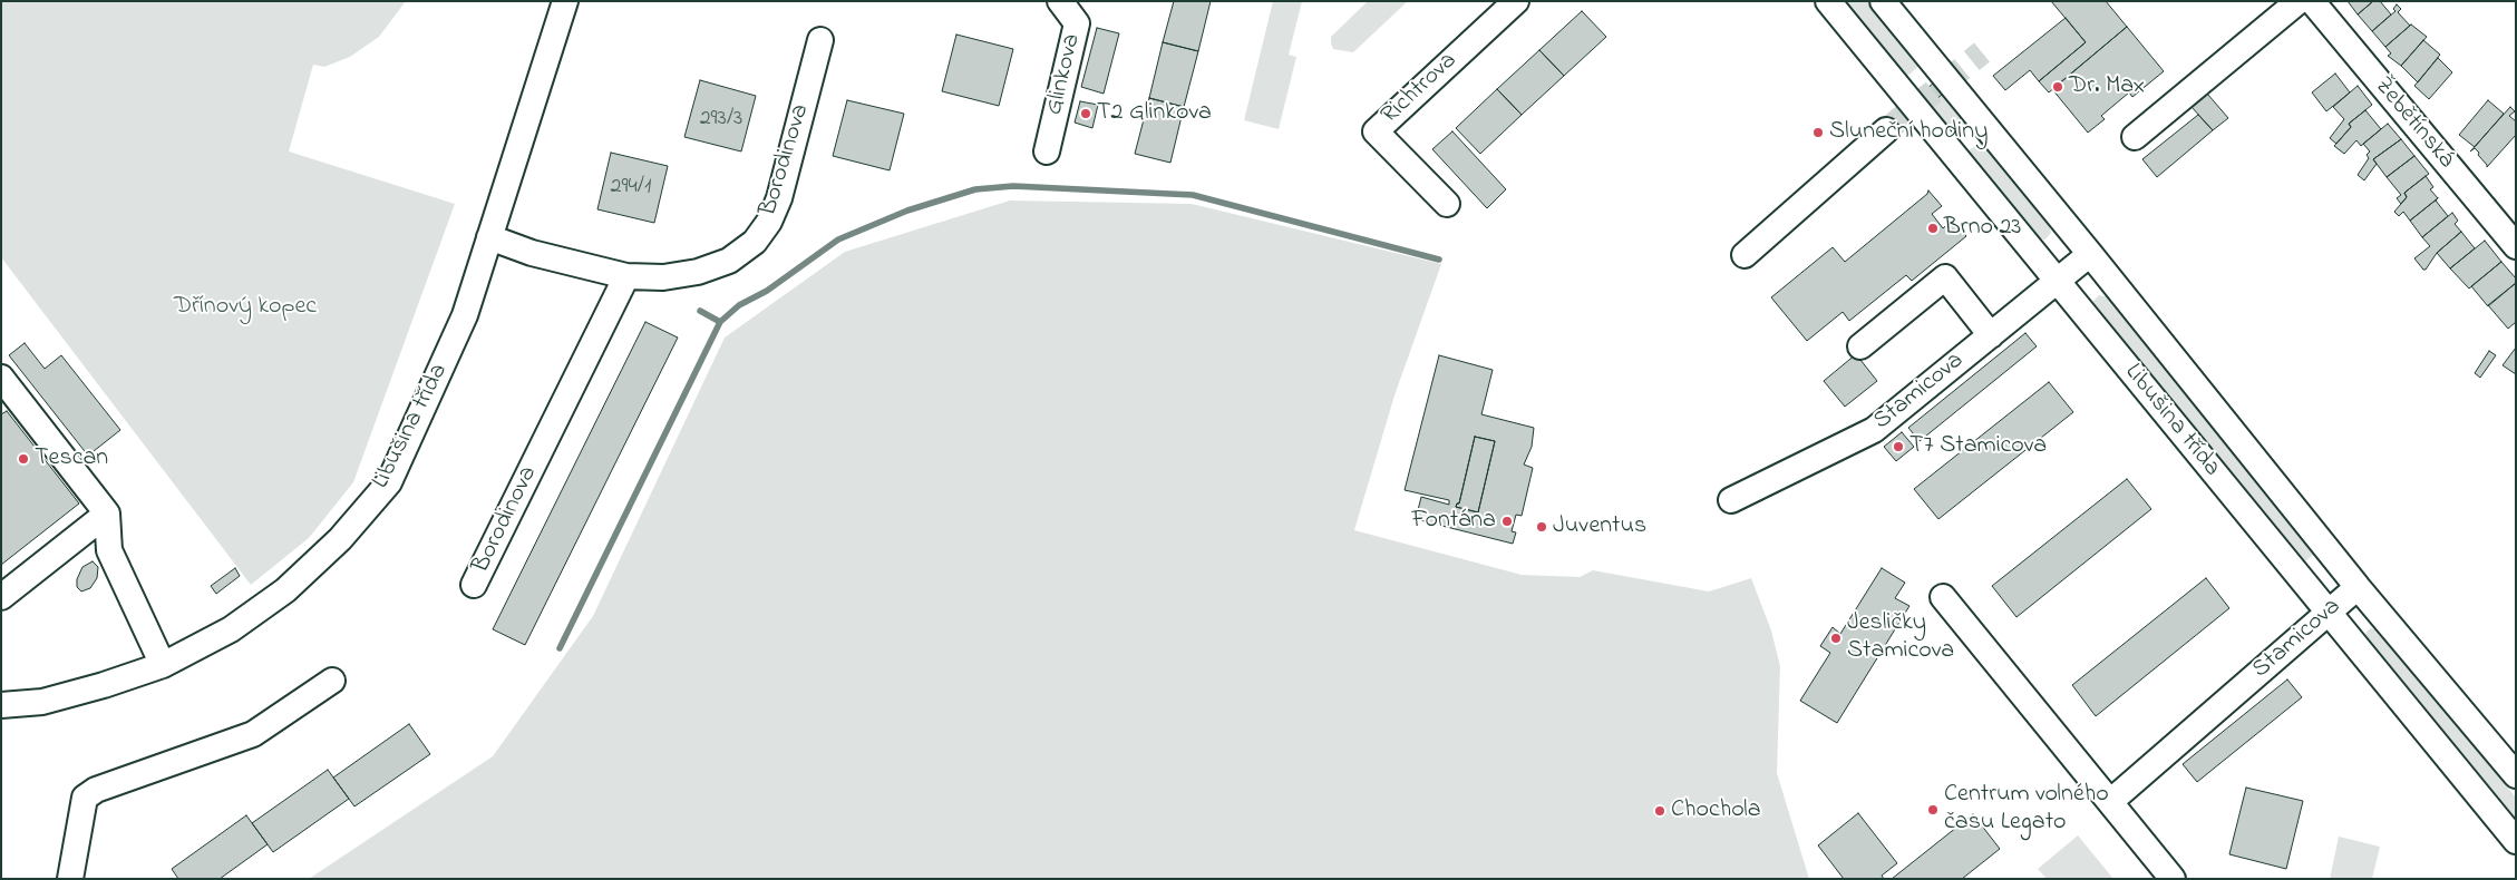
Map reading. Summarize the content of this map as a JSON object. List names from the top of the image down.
{
  "streets": {
    "street": [
      "Glinkova",
      "Richtrova",
      "Žebětínská",
      "Borodinova",
      "Stamicova",
      "Libušina třída"
    ]
  },
  "crossings": [
    ["Borodinova", "Libušina třída"],
    ["Stamicova", "Libušina třída"]
  ],
  "parks": ["Dřínový kopec"],
  "places": [
    "Dr. Max",
    "T2 Glinkova",
    "Sluneční hodiny",
    "Brno 23",
    "T7 Stamicova",
    "Tescan",
    "Fontána",
    "Juventus",
    "Jesličky Stamicova",
    "Centrum volného času Legato",
    "Chochola"
  ],
  "house_numbers": ["293/3", "294/1"]
}
